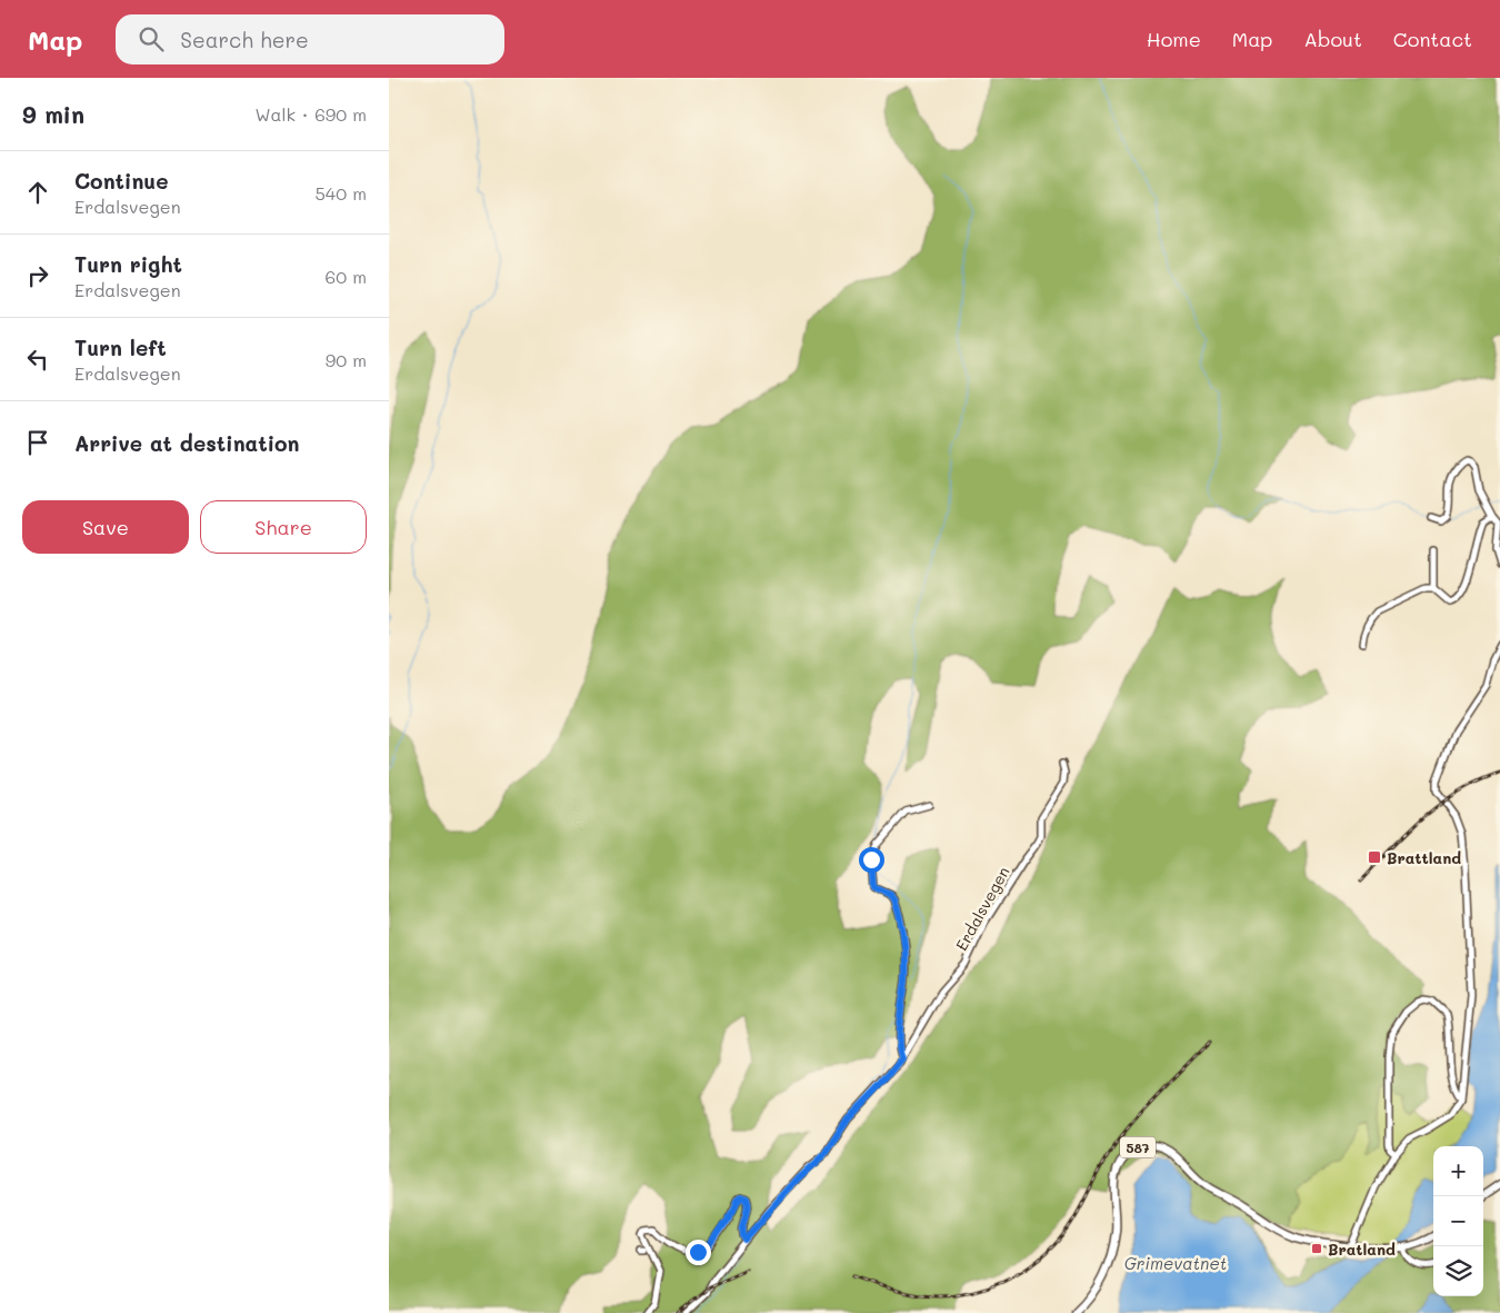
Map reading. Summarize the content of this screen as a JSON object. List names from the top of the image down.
{
  "streets": {
    "main road": ["587"],
    "street": ["Erdalsvegen"]
  },
  "water": ["Grimevatnet"],
  "places": {
    "transit": ["Brattland", "Bratland"]
  },
  "page": {
    "header": "Map",
    "search": "Search here",
    "nav": [
      "Home",
      "Map",
      "About",
      "Contact"
    ],
    "heading": ["9 min", "Walk · 690 m"],
    "list": [
      ["Continue", "Erdalsvegen", "540 m"],
      ["Turn right", "Erdalsvegen", "60 m"],
      ["Turn left", "Erdalsvegen", "90 m"],
      "Arrive at destination"
    ],
    "buttons": ["Save", "Share"],
    "map_buttons": ["+", "−"]
  }
}
